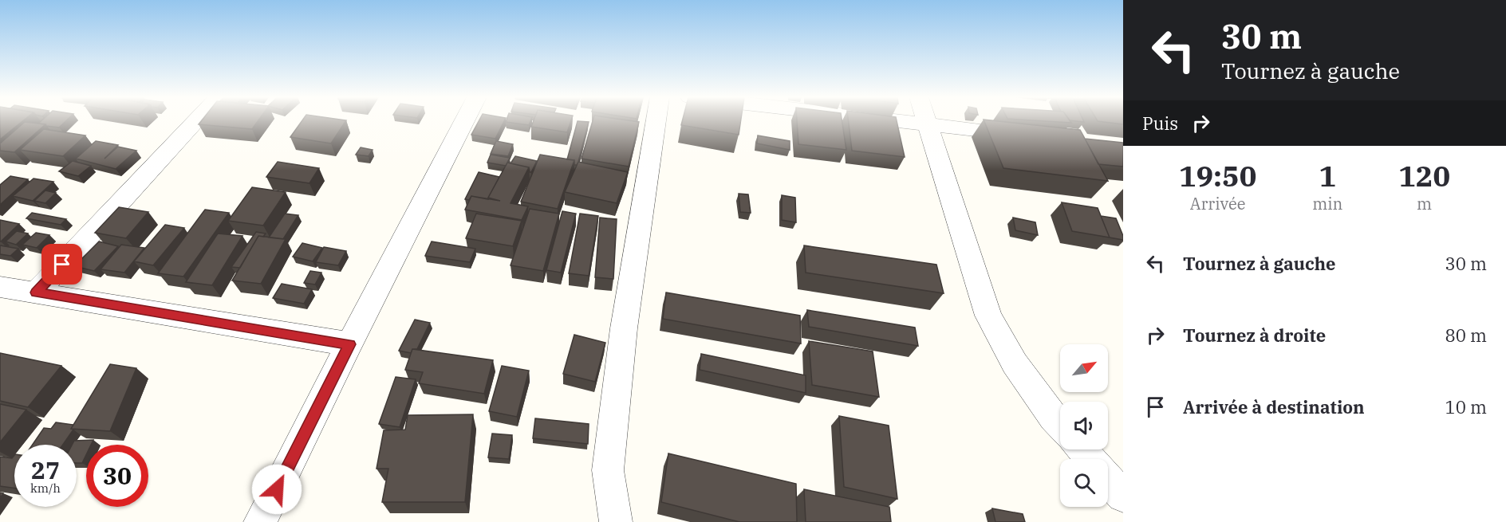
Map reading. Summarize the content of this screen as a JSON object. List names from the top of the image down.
{
  "north": "top right",
  "page": {
    "turn": ["30 m", "Tournez à gauche"],
    "then": "Puis",
    "eta": [
      "19:50",
      "Arrivée",
      "1",
      "min",
      "120",
      "m"
    ],
    "list": [
      {
        "name": "Tournez à gauche",
        "value": "30 m"
      },
      {
        "name": "Tournez à droite",
        "value": "80 m"
      },
      {
        "name": "Arrivée à destination",
        "value": "10 m"
      }
    ],
    "speed": "27 km/h",
    "limit": "30"
  }
}
